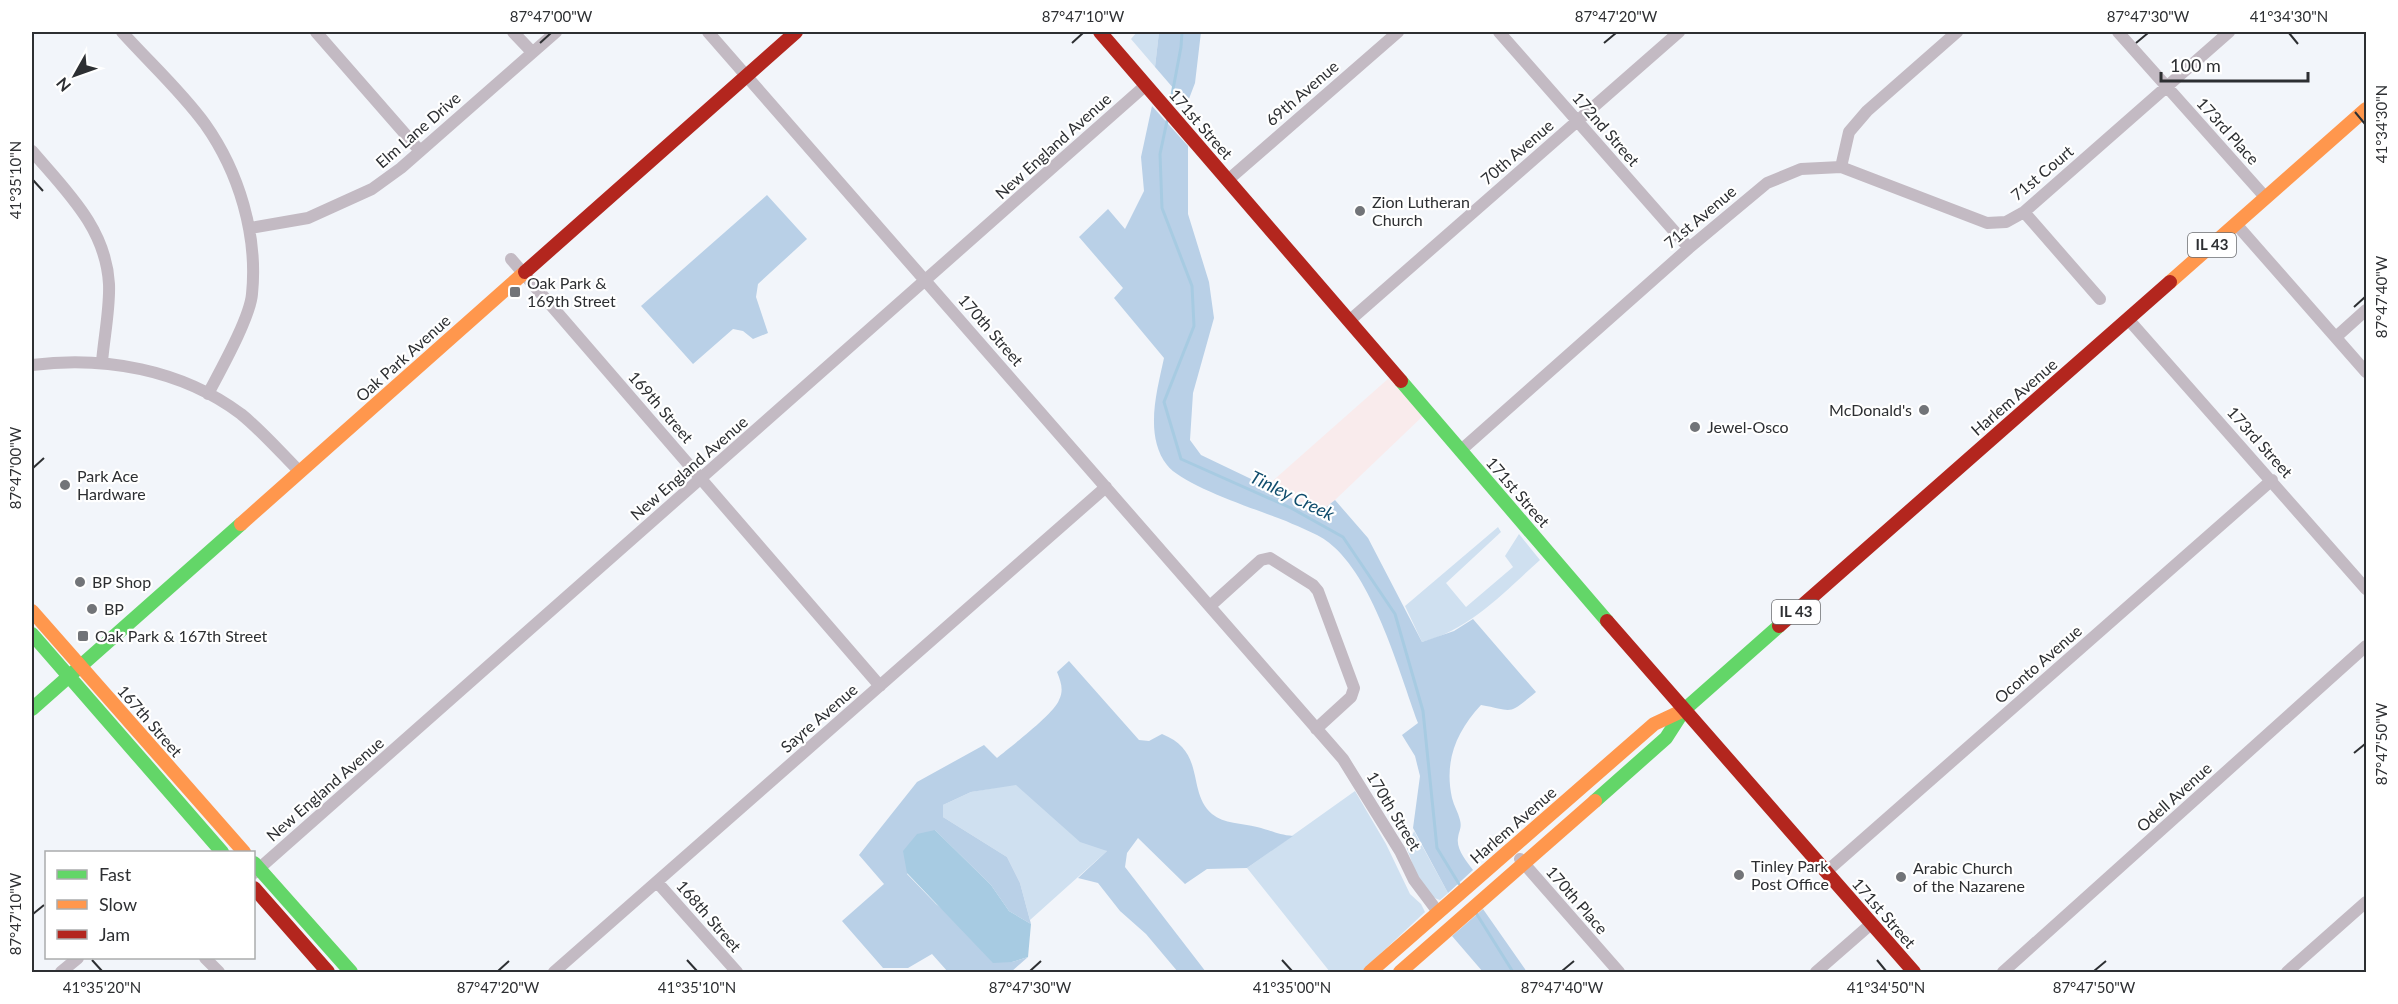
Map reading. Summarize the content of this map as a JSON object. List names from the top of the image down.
{
  "streets": {
    "main road": [
      "171st Street",
      "IL 43",
      "Oak Park Avenue",
      "Harlem Avenue",
      "167th Street"
    ],
    "street": [
      "69th Avenue",
      "172nd Street",
      "Elm Lane Drive",
      "173rd Place",
      "New England Avenue",
      "70th Avenue",
      "71st Court",
      "71st Avenue",
      "170th Street",
      "169th Street",
      "173rd Street",
      "Oconto Avenue",
      "Sayre Avenue",
      "Odell Avenue",
      "170th Place",
      "168th Street"
    ]
  },
  "crossings": [
    ["69th Avenue", "171st Street"],
    ["171st Street", "New England Avenue"],
    ["171st Street", "70th Avenue"],
    ["171st Street", "71st Avenue"],
    ["171st Street", "Harlem Avenue"],
    ["171st Street", "Oconto Avenue"],
    ["172nd Street", "70th Avenue"],
    ["172nd Street", "71st Avenue"],
    ["173rd Place", "71st Court"],
    ["173rd Place", "Harlem Avenue"],
    ["New England Avenue", "170th Street"],
    ["New England Avenue", "169th Street"],
    ["71st Court", "71st Avenue"],
    ["170th Street", "Oak Park Avenue"],
    ["170th Street", "Harlem Avenue"],
    ["170th Street", "Sayre Avenue"],
    ["Oak Park Avenue", "169th Street"],
    ["Oak Park Avenue", "167th Street"],
    ["Harlem Avenue", "173rd Street"],
    ["Harlem Avenue", "170th Place"],
    ["169th Street", "Sayre Avenue"],
    ["173rd Street", "Oconto Avenue"],
    ["Sayre Avenue", "168th Street"]
  ],
  "water": ["Tinley Creek"],
  "places": {
    "other": [
      "Zion Lutheran Church",
      "McDonald's",
      "Jewel-Osco",
      "Park Ace Hardware",
      "BP Shop",
      "BP",
      "Tinley Park Post Office",
      "Arabic Church of the Nazarene"
    ],
    "transit": ["Oak Park & 169th Street", "Oak Park & 167th Street"]
  },
  "legend": ["Fast", "Slow", "Jam"],
  "scale_bar": "100 m",
  "north": "bottom left",
  "coordinates": [
    "87°47'00\"W",
    "87°47'10\"W",
    "87°47'20\"W",
    "87°47'30\"W",
    "41°34'30\"N",
    "41°35'10\"N",
    "87°47'40\"W",
    "87°47'50\"W",
    "41°35'20\"N",
    "41°35'00\"N",
    "41°34'50\"N"
  ]
}
